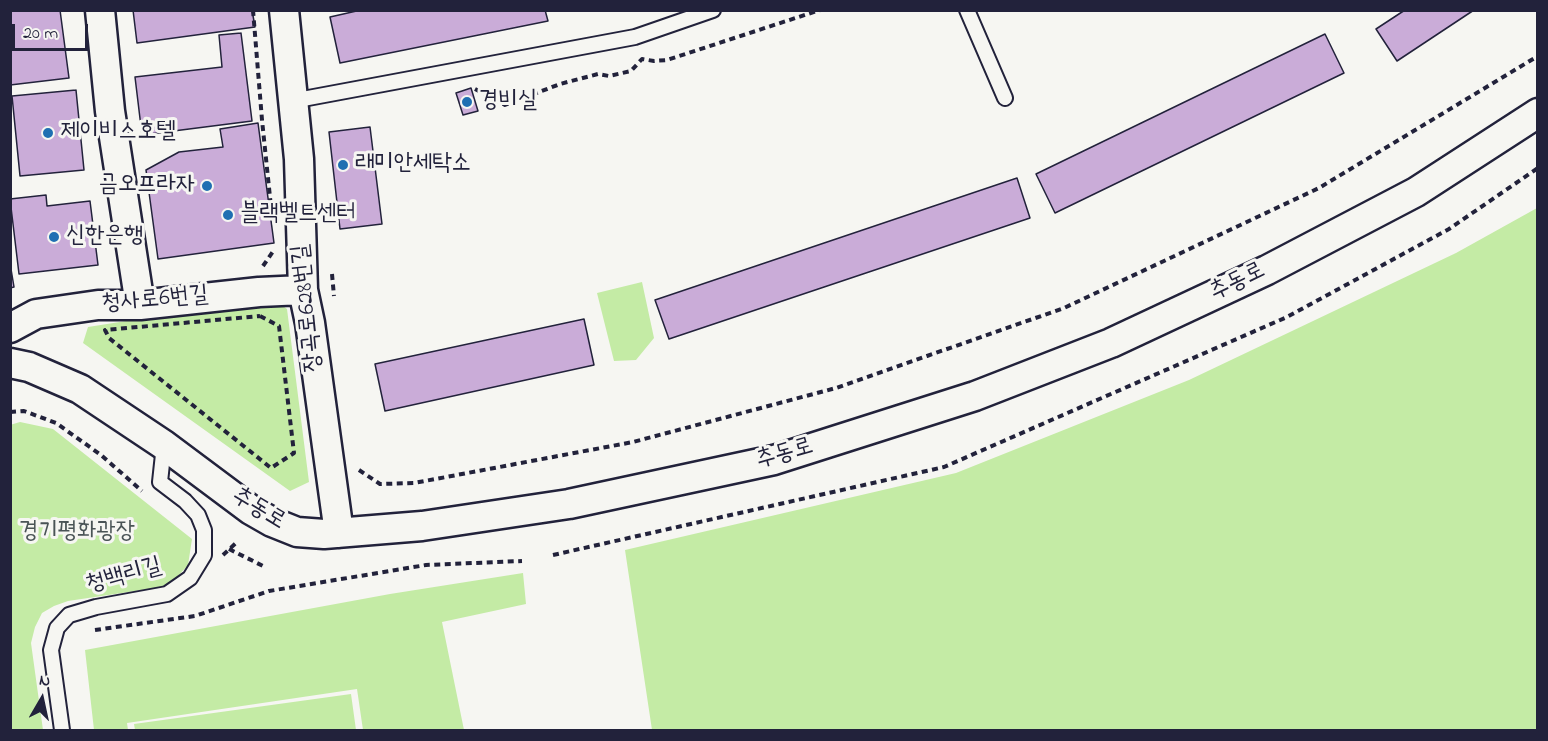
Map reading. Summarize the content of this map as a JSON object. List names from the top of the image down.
{
  "streets": {
    "street": ["추동로", "청사로6번길", "장곡로628번길"],
    "lane": ["청백리길"]
  },
  "crossings": [
    ["추동로", "장곡로628번길"],
    ["추동로", "청백리길"],
    ["청사로6번길", "장곡로628번길"]
  ],
  "parks": ["경기평화광장"],
  "places": [
    "경비실",
    "제이비스호텔",
    "래미안세탁소",
    "금오프라자",
    "블랙벨트센터",
    "신한은행"
  ],
  "scale_bar": "20 m",
  "north": "top"
}
